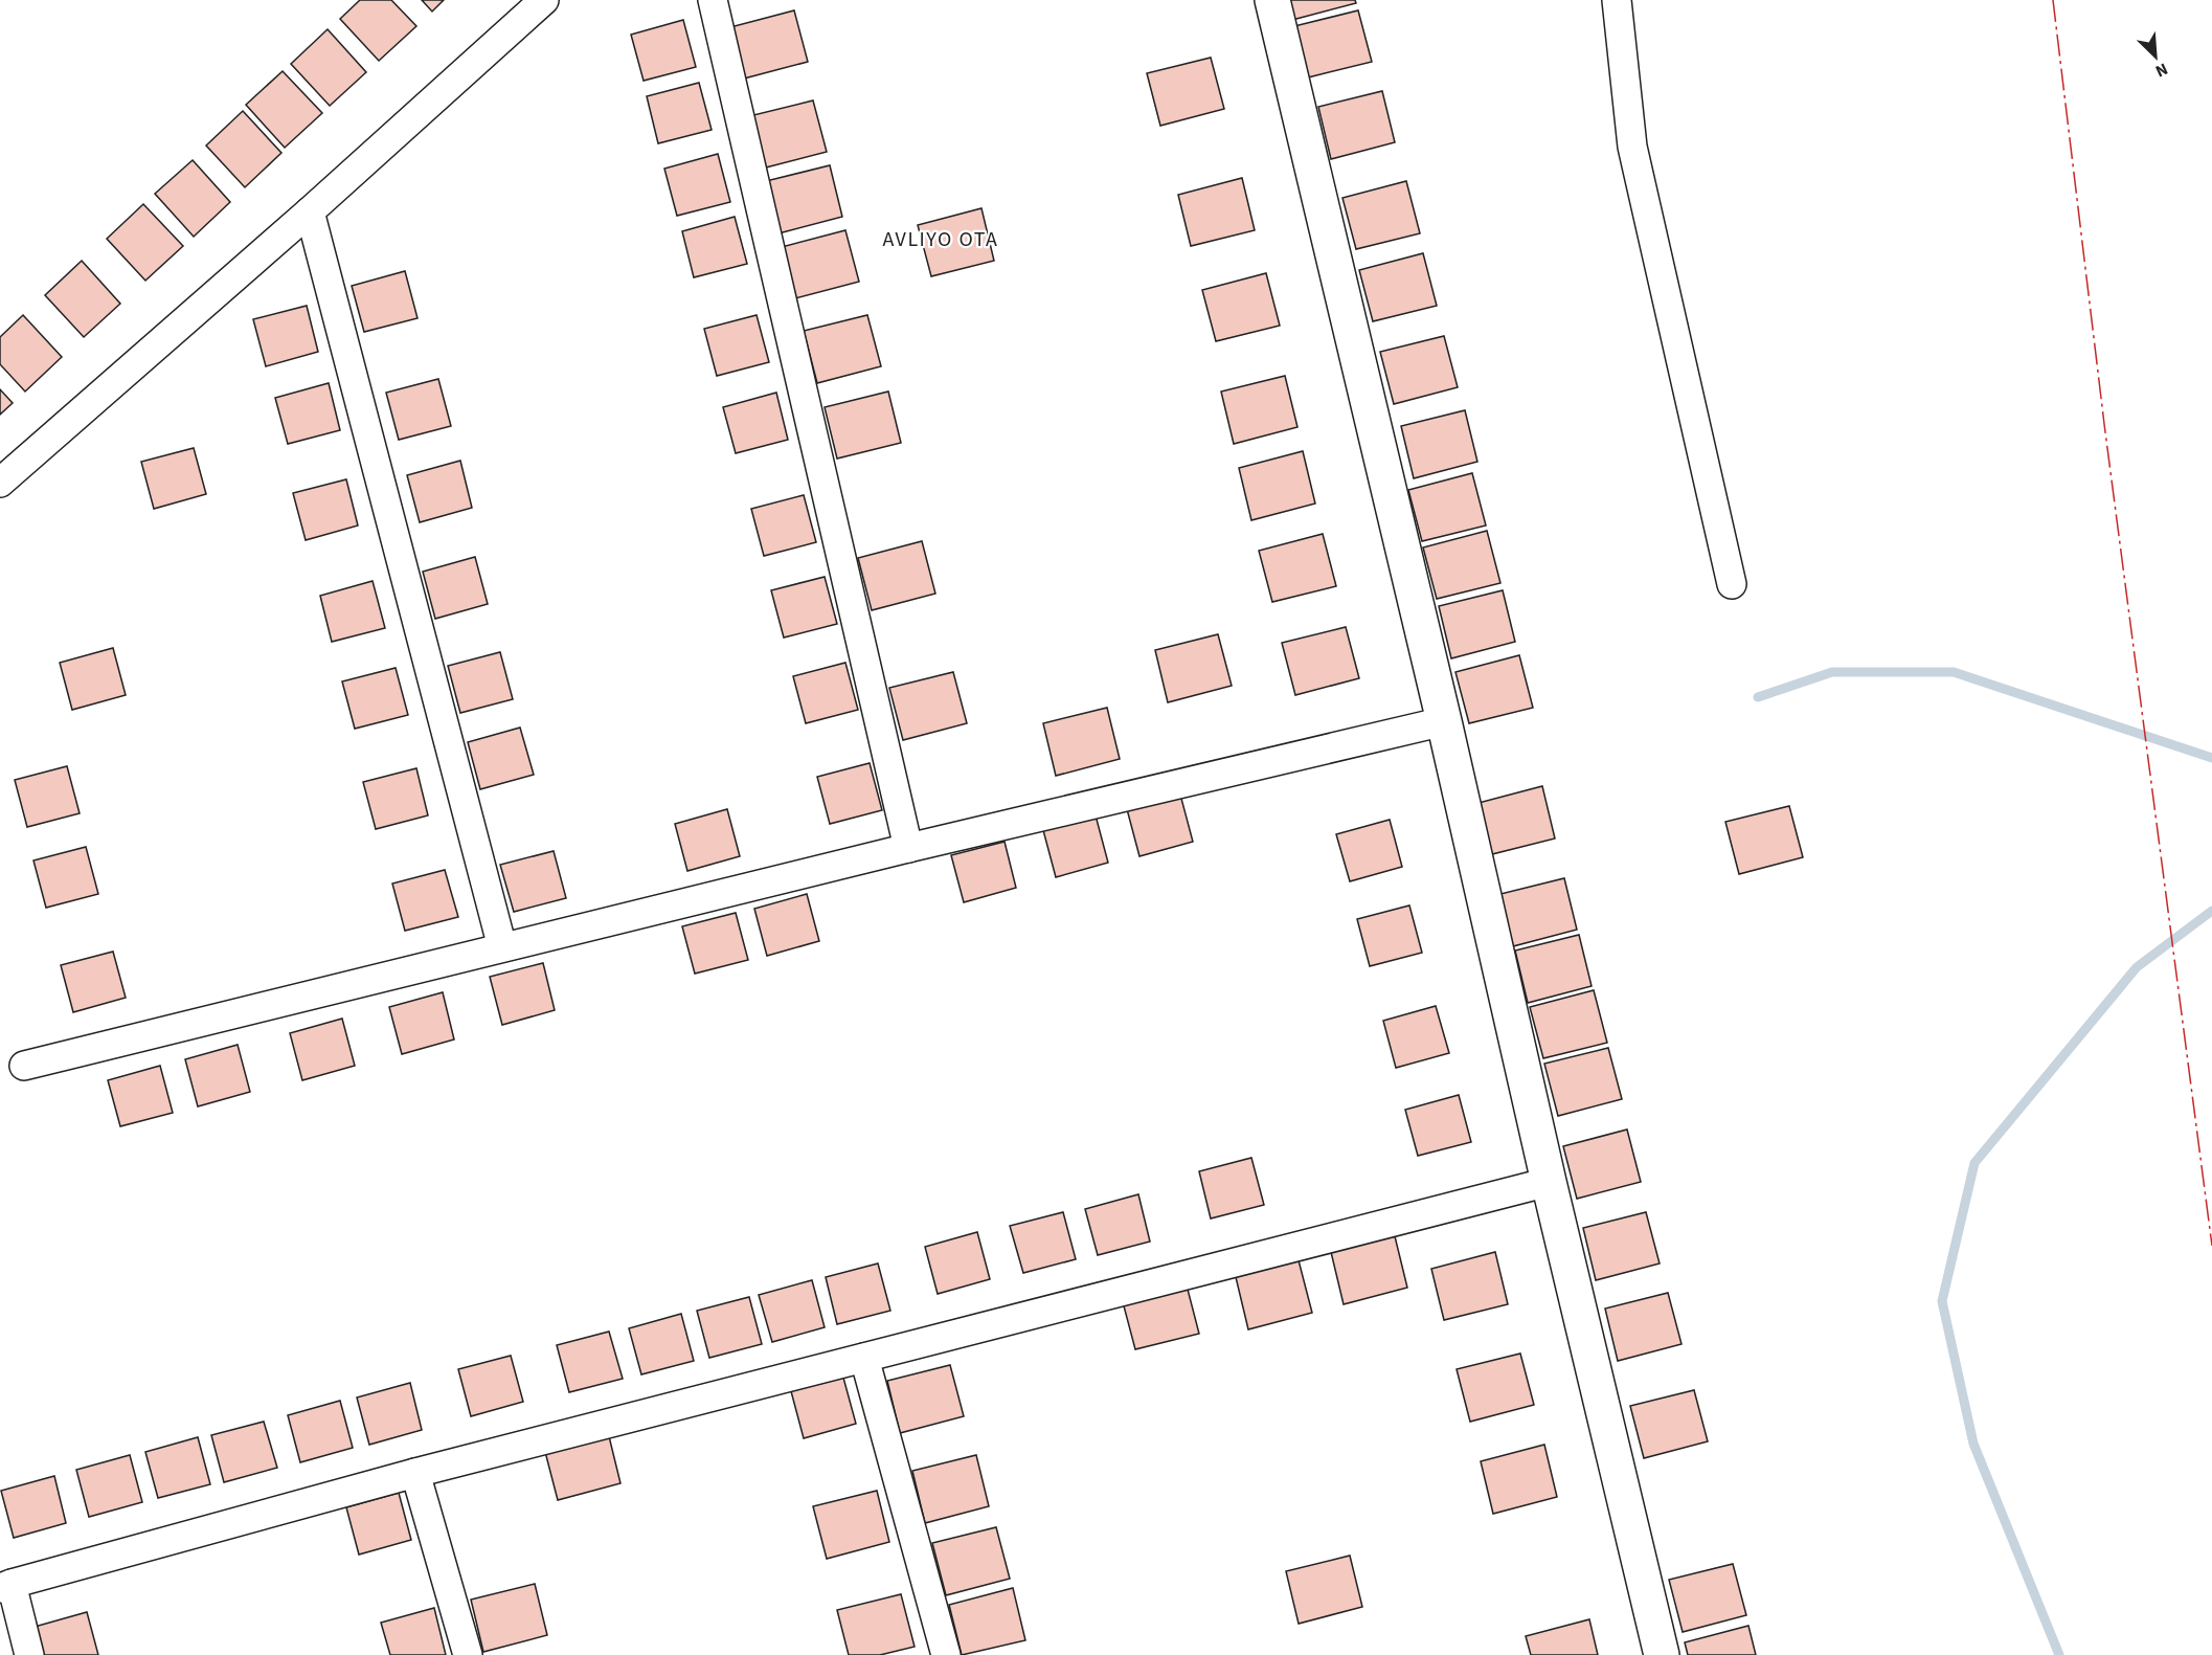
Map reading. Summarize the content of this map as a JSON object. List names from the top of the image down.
{
  "districts": ["AVLIYO OTA"],
  "north": "bottom right"
}
